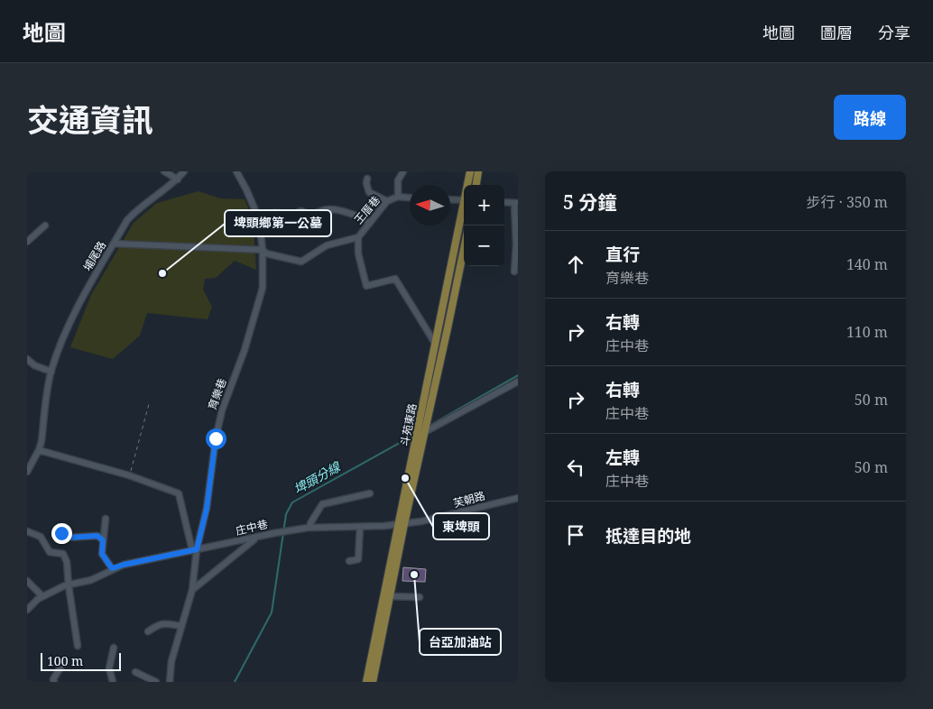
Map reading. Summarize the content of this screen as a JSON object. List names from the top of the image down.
{
  "streets": {
    "main road": ["斗苑東路"],
    "street": [
      "王厝巷",
      "埔尾路",
      "育樂巷",
      "芙朝路",
      "庄中巷"
    ]
  },
  "crossings": [
    ["王厝巷", "埔尾路"],
    ["王厝巷", "育樂巷"],
    ["育樂巷", "庄中巷"],
    ["斗苑東路", "芙朝路"],
    ["斗苑東路", "庄中巷"],
    ["芙朝路", "庄中巷"]
  ],
  "water": ["埤頭分線"],
  "places": ["埤頭鄉第一公墓", "東埤頭", "台亞加油站"],
  "scale_bar": "100 m",
  "north": "left",
  "page": {
    "header": "地圖",
    "nav": ["地圖", "圖層", "分享"],
    "title": "交通資訊",
    "buttons": "路線",
    "heading": ["5 分鐘", "步行 · 350 m"],
    "map_buttons": ["+", "−"],
    "list": [
      ["直行", "育樂巷", "140 m"],
      ["右轉", "庄中巷", "110 m"],
      ["右轉", "庄中巷", "50 m"],
      ["左轉", "庄中巷", "50 m"],
      "抵達目的地"
    ],
    "scale": "100 m"
  }
}
